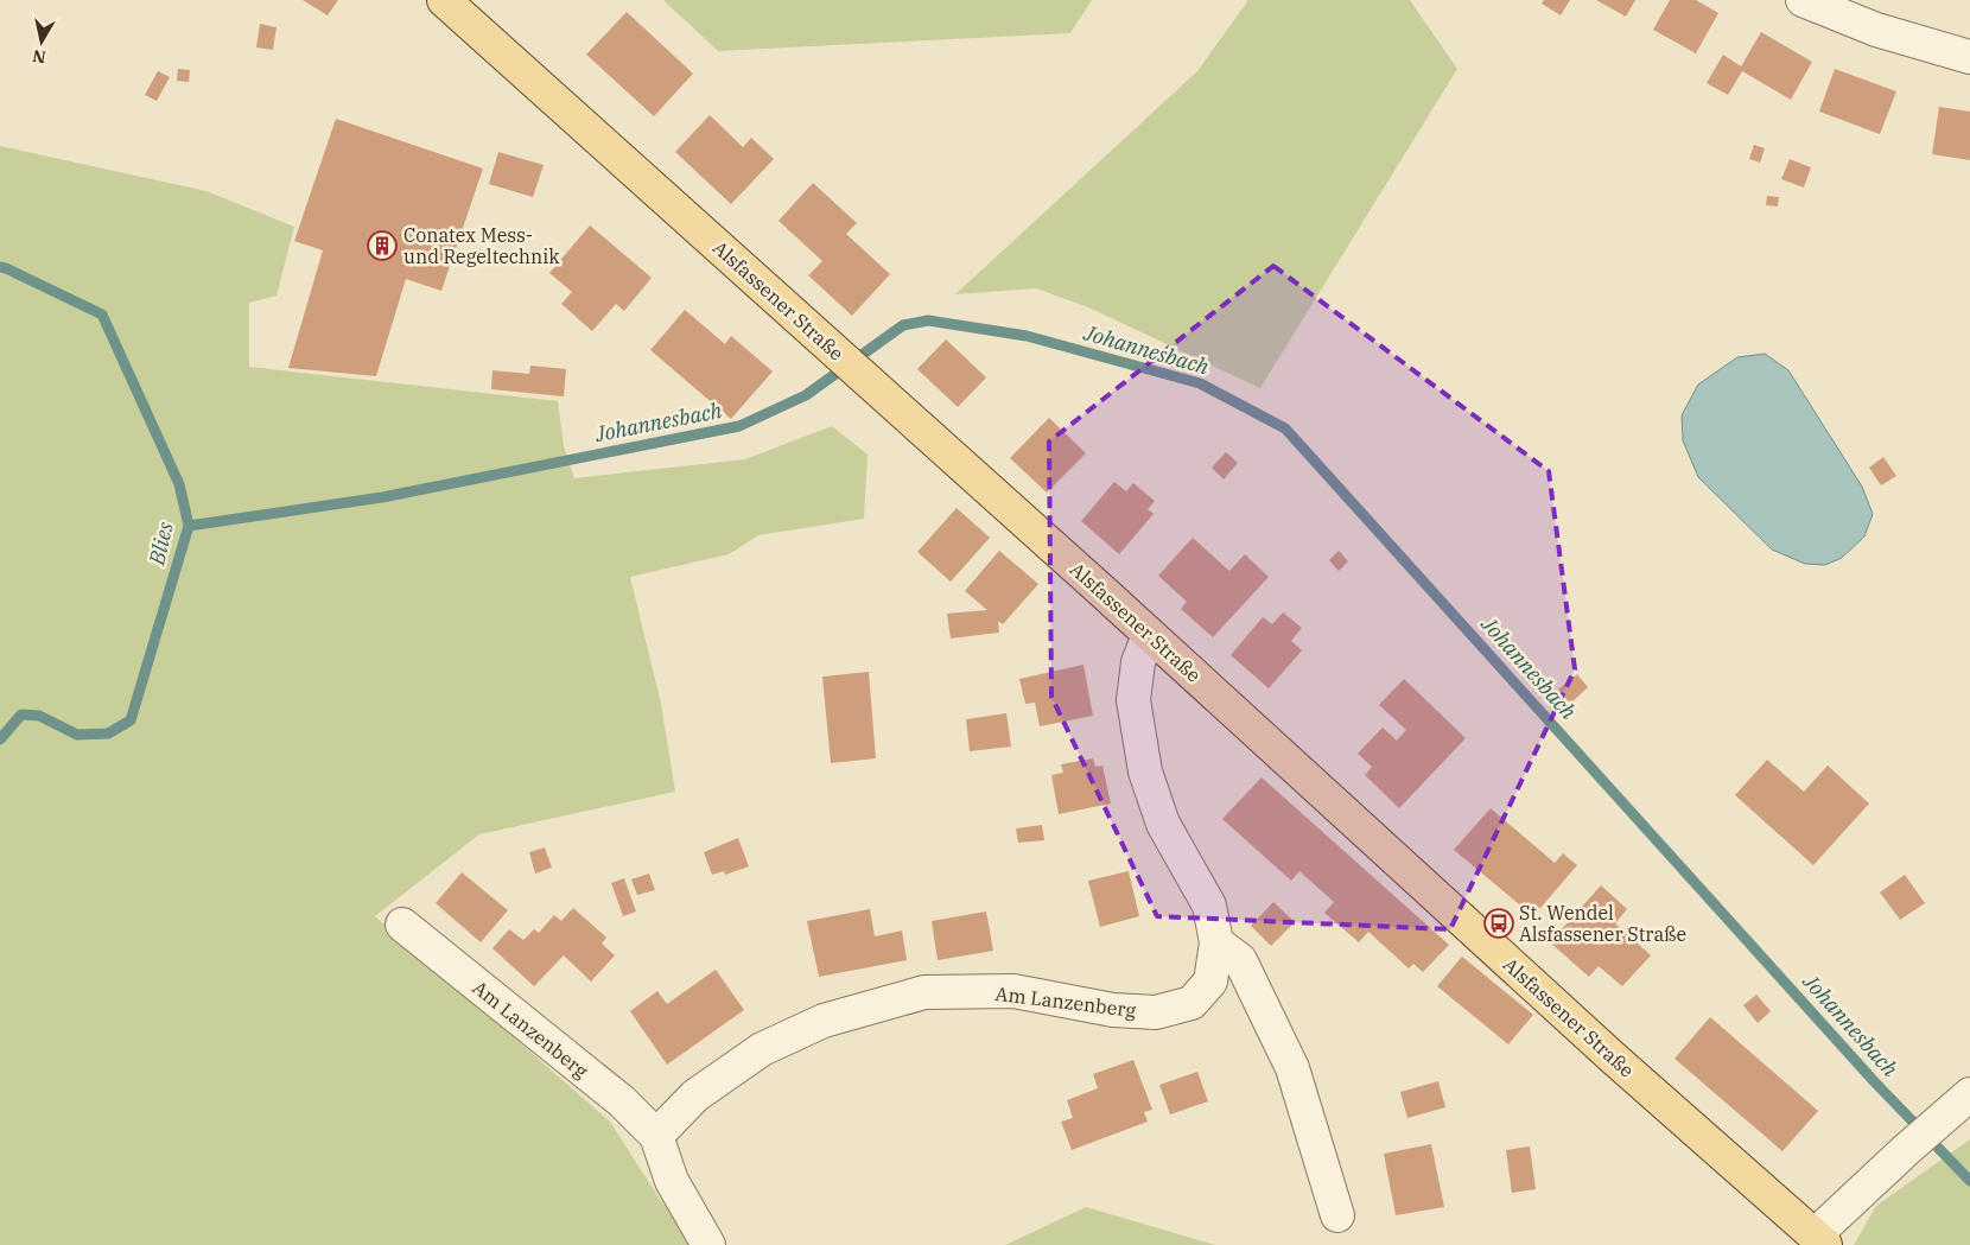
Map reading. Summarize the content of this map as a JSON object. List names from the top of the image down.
{
  "streets": {
    "main road": ["Alsfassener Straße"],
    "street": ["Am Lanzenberg"]
  },
  "crossings": [
    ["Alsfassener Straße", "Am Lanzenberg"]
  ],
  "water": ["Johannesbach", "Blies"],
  "places": {
    "building": ["Conatex Mess- und Regeltechnik"],
    "bus stop": ["St. Wendel Alsfassener Straße"]
  },
  "north": "bottom"
}
